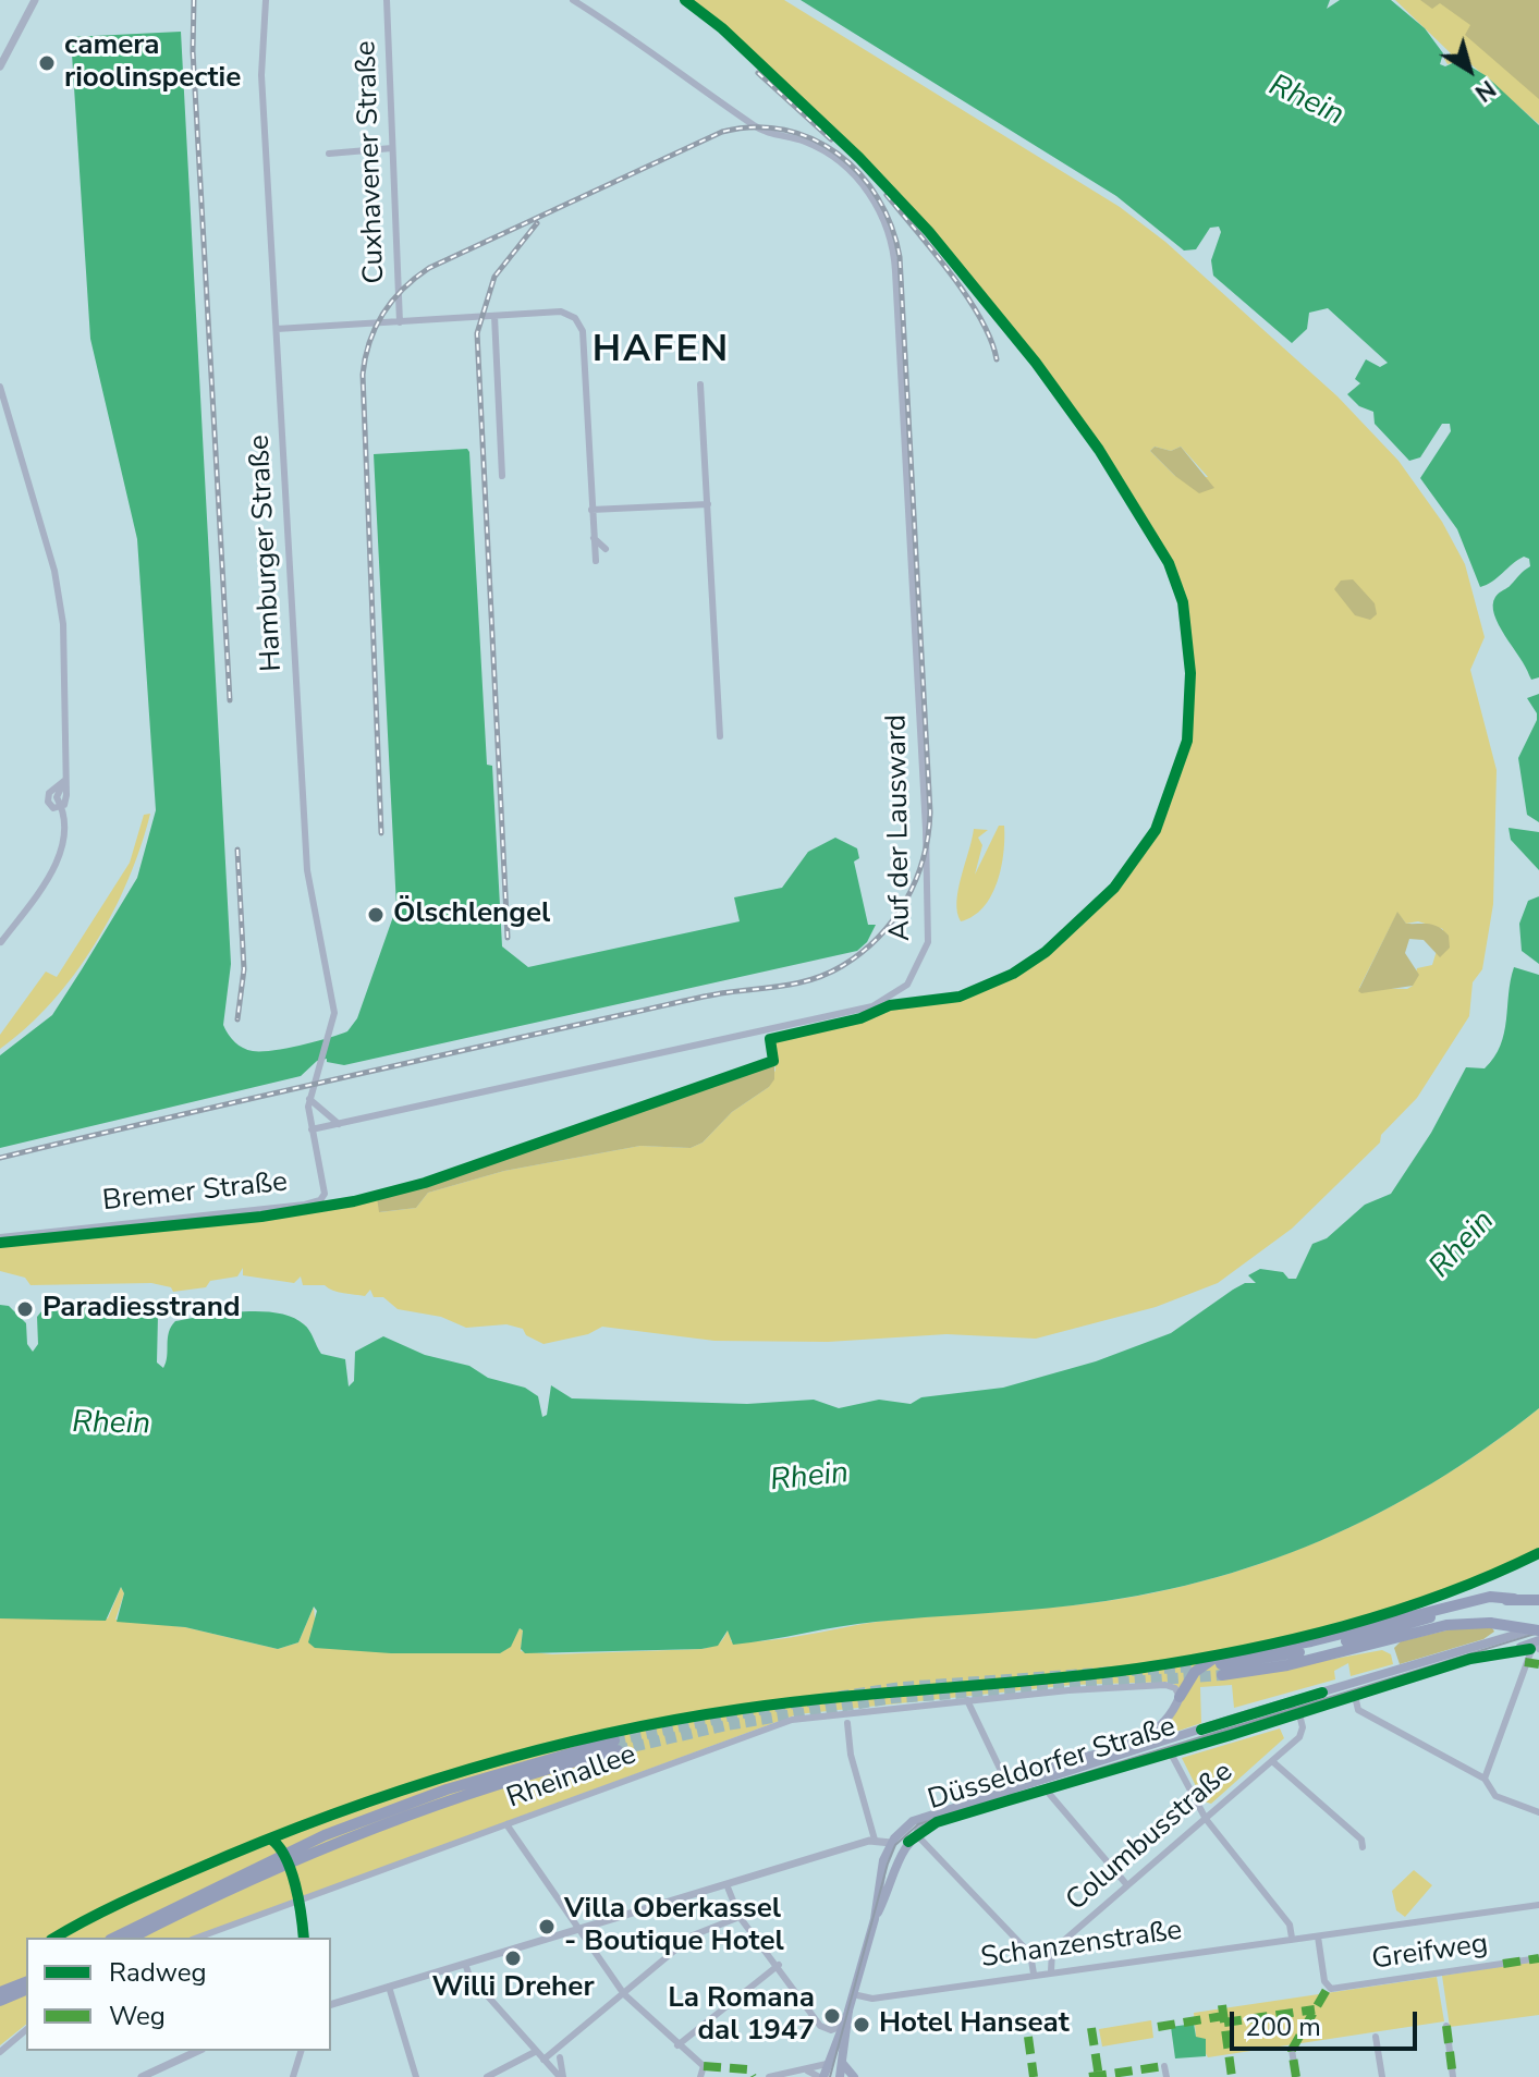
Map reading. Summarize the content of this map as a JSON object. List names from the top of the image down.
{
  "streets": {
    "main road": ["Düsseldorfer Straße"],
    "street": [
      "Cuxhavener Straße",
      "Hamburger Straße",
      "Auf der Lausward",
      "Bremer Straße",
      "Rheinallee",
      "Columbusstraße",
      "Schanzenstraße",
      "Greifweg"
    ]
  },
  "crossings": [
    ["Hamburger Straße", "Auf der Lausward"],
    ["Hamburger Straße", "Bremer Straße"],
    ["Auf der Lausward", "Bremer Straße"],
    ["Düsseldorfer Straße", "Rheinallee"],
    ["Düsseldorfer Straße", "Columbusstraße"],
    ["Columbusstraße", "Schanzenstraße"],
    ["Schanzenstraße", "Greifweg"]
  ],
  "districts": ["HAFEN"],
  "water": ["Rhein"],
  "places": [
    "camera rioolinspectie",
    "Ölschlengel",
    "Paradiesstrand",
    "Villa Oberkassel - Boutique Hotel",
    "Willi Dreher",
    "La Romana dal 1947",
    "Hotel Hanseat"
  ],
  "legend": ["Radweg", "Weg"],
  "scale_bar": "200 m",
  "north": "bottom right"
}
